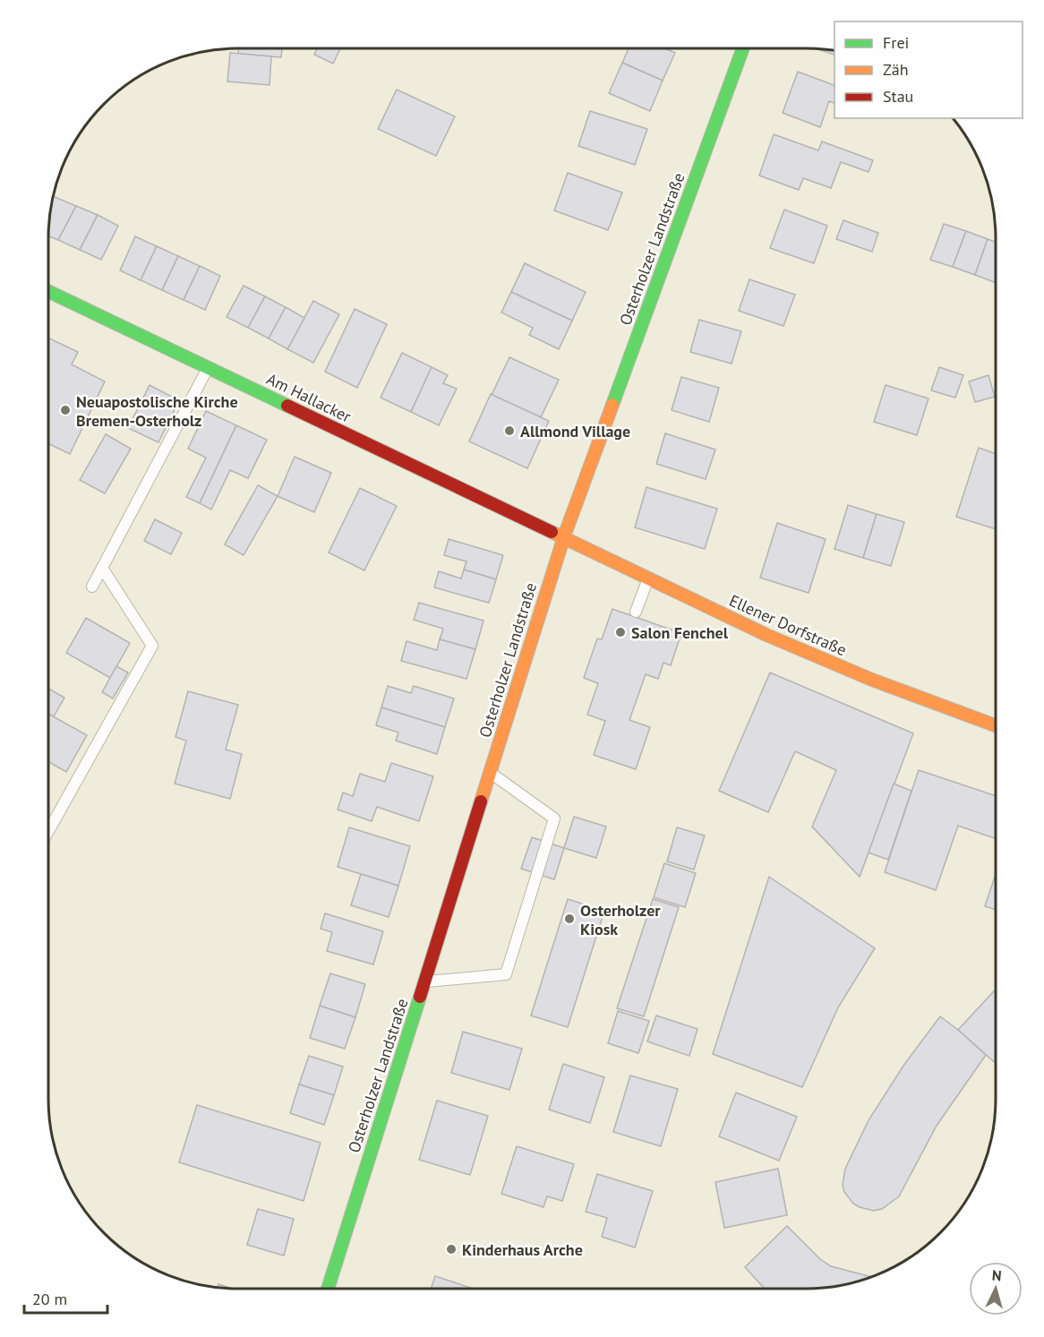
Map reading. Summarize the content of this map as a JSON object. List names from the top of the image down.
{
  "streets": {
    "main road": ["Osterholzer Landstraße", "Am Hallacker", "Ellener Dorfstraße"]
  },
  "crossings": [
    ["Osterholzer Landstraße", "Am Hallacker"],
    ["Osterholzer Landstraße", "Ellener Dorfstraße"],
    ["Am Hallacker", "Ellener Dorfstraße"]
  ],
  "places": [
    "Neuapostolische Kirche Bremen-Osterholz",
    "Allmond Village",
    "Salon Fenchel",
    "Osterholzer Kiosk",
    "Kinderhaus Arche"
  ],
  "legend": ["Frei", "Zäh", "Stau"],
  "scale_bar": "20 m",
  "north": "top"
}
